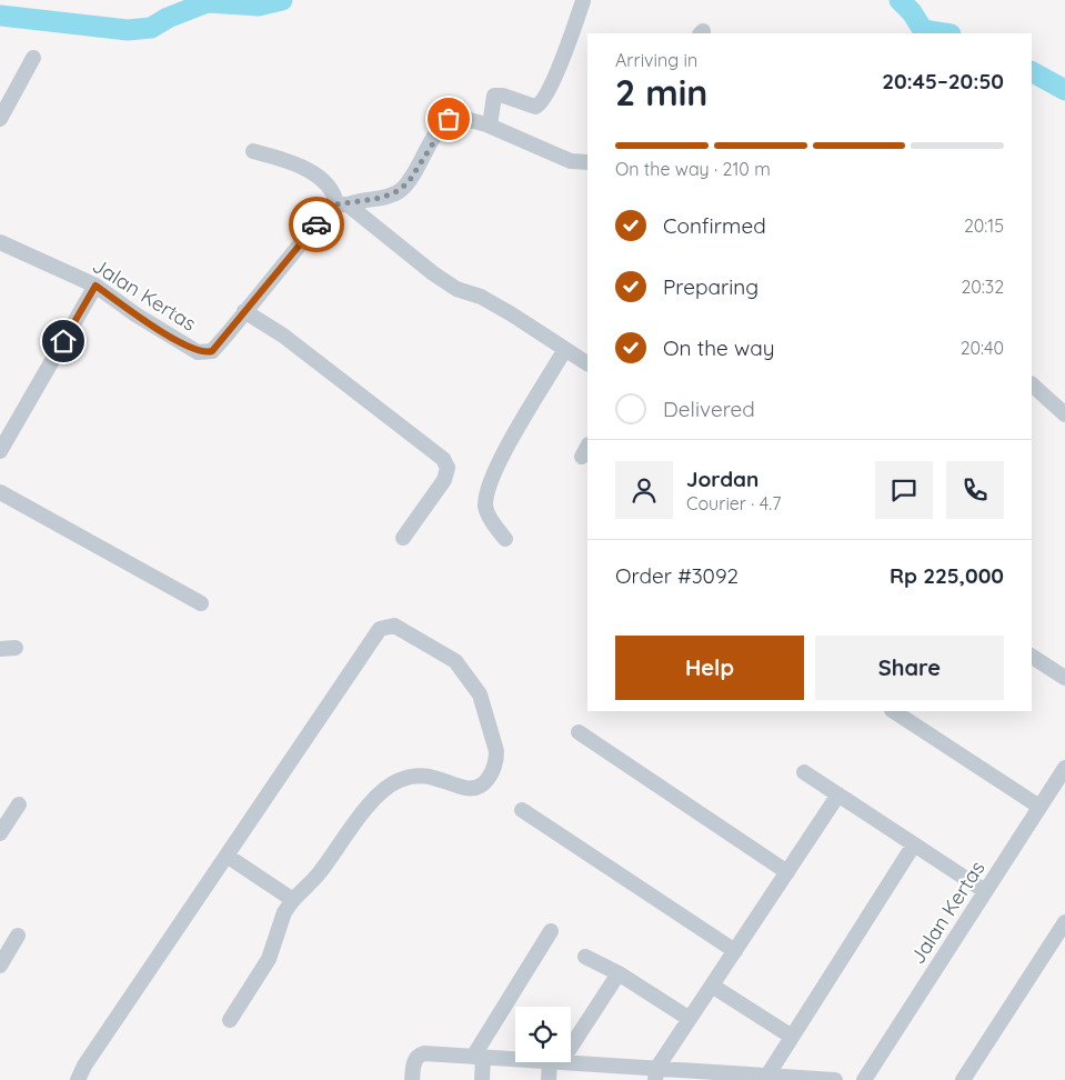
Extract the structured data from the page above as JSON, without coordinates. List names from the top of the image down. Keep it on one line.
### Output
{"streets":{"street":["Jalan Kertas"]},"page":{"heading":["2 min","Arriving in","20:45–20:50"],"panel":["Jordan","Courier · 4.7","Order #3092","Rp 225,000"],"bar":"On the way · 210 m","list":[["Confirmed","20:15"],["Preparing","20:32"],["On the way","20:40"],"Delivered"],"buttons":["Help","Share"]}}
